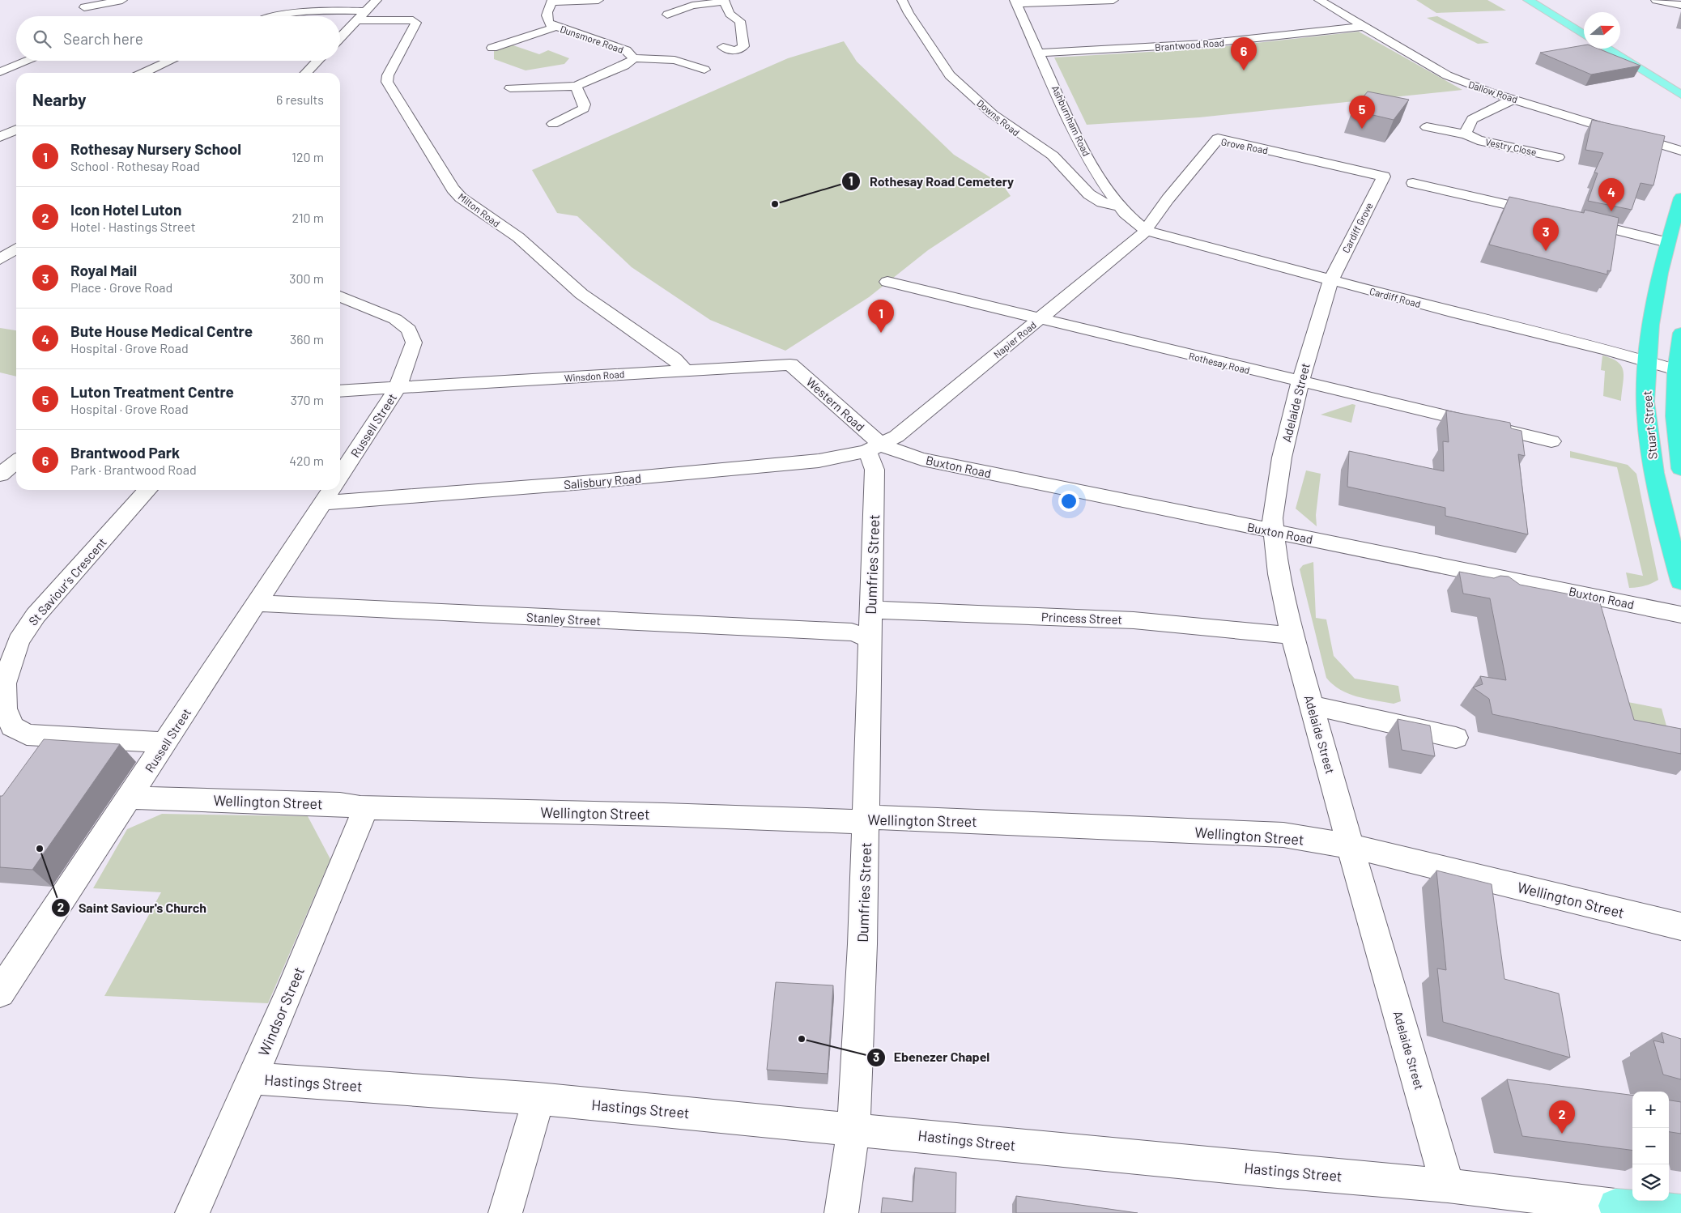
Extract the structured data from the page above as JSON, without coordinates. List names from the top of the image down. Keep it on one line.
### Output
{"streets":{"highway":["Stuart Street"],"main road":["Hastings Street"],"street":["Dunsmore Road","Brantwood Road","Dallow Road","Downs Road","Ashburnham Road","Grove Road","Vestry Close","Milton Road","Cardiff Grove","Cardiff Road","Napier Road","Rothesay Road","Winsdon Road","Adelaide Street","Western Road","Russell Street","Buxton Road","Salisbury Road","Dumfries Street","St Saviour's Crescent","Princess Street","Stanley Street","Wellington Street","Windsor Street"]},"crossings":[["Brantwood Road","Dallow Road"],["Brantwood Road","Ashburnham Road"],["Downs Road","Ashburnham Road"],["Ashburnham Road","Grove Road"],["Ashburnham Road","Cardiff Road"],["Ashburnham Road","Napier Road"],["Grove Road","Cardiff Grove"],["Grove Road","Cardiff Road"],["Grove Road","Napier Road"],["Milton Road","Winsdon Road"],["Cardiff Grove","Cardiff Road"],["Cardiff Grove","Adelaide Street"],["Cardiff Road","Napier Road"],["Cardiff Road","Adelaide Street"],["Cardiff Road","Stuart Street"],["Napier Road","Rothesay Road"],["Napier Road","Western Road"],["Napier Road","Buxton Road"],["Napier Road","Salisbury Road"],["Napier Road","Dumfries Street"],["Rothesay Road","Adelaide Street"],["Winsdon Road","Western Road"],["Winsdon Road","Russell Street"],["Adelaide Street","Buxton Road"],["Adelaide Street","Princess Street"],["Adelaide Street","Wellington Street"],["Adelaide Street","Hastings Street"],["Western Road","Buxton Road"],["Western Road","Salisbury Road"],["Western Road","Dumfries Street"],["Russell Street","Salisbury Road"],["Russell Street","St Saviour's Crescent"],["Russell Street","Stanley Street"],["Russell Street","Wellington Street"],["Buxton Road","Salisbury Road"],["Buxton Road","Dumfries Street"],["Salisbury Road","Dumfries Street"],["Dumfries Street","Princess Street"],["Dumfries Street","Stanley Street"],["Dumfries Street","Wellington Street"],["Dumfries Street","Hastings Street"],["Wellington Street","Windsor Street"],["Windsor Street","Hastings Street"]],"places":["Rothesay Road Cemetery","Saint Saviour's Church","Ebenezer Chapel"],"north":"right","page":{"search":"Search here","pins":["6","5","4","3","1","2"],"heading":["Nearby","6 results"],"list":[{"mark":"1","name":"Rothesay Nursery School","note":"School · Rothesay Road","value":"120 m"},{"mark":"2","name":"Icon Hotel Luton","note":"Hotel · Hastings Street","value":"210 m"},{"mark":"3","name":"Royal Mail","note":"Place · Grove Road","value":"300 m"},{"mark":"4","name":"Bute House Medical Centre","note":"Hospital · Grove Road","value":"360 m"},{"mark":"5","name":"Luton Treatment Centre","note":"Hospital · Grove Road","value":"370 m"},{"mark":"6","name":"Brantwood Park","note":"Park · Brantwood Road","value":"420 m"}],"map_buttons":["+","−"]}}
